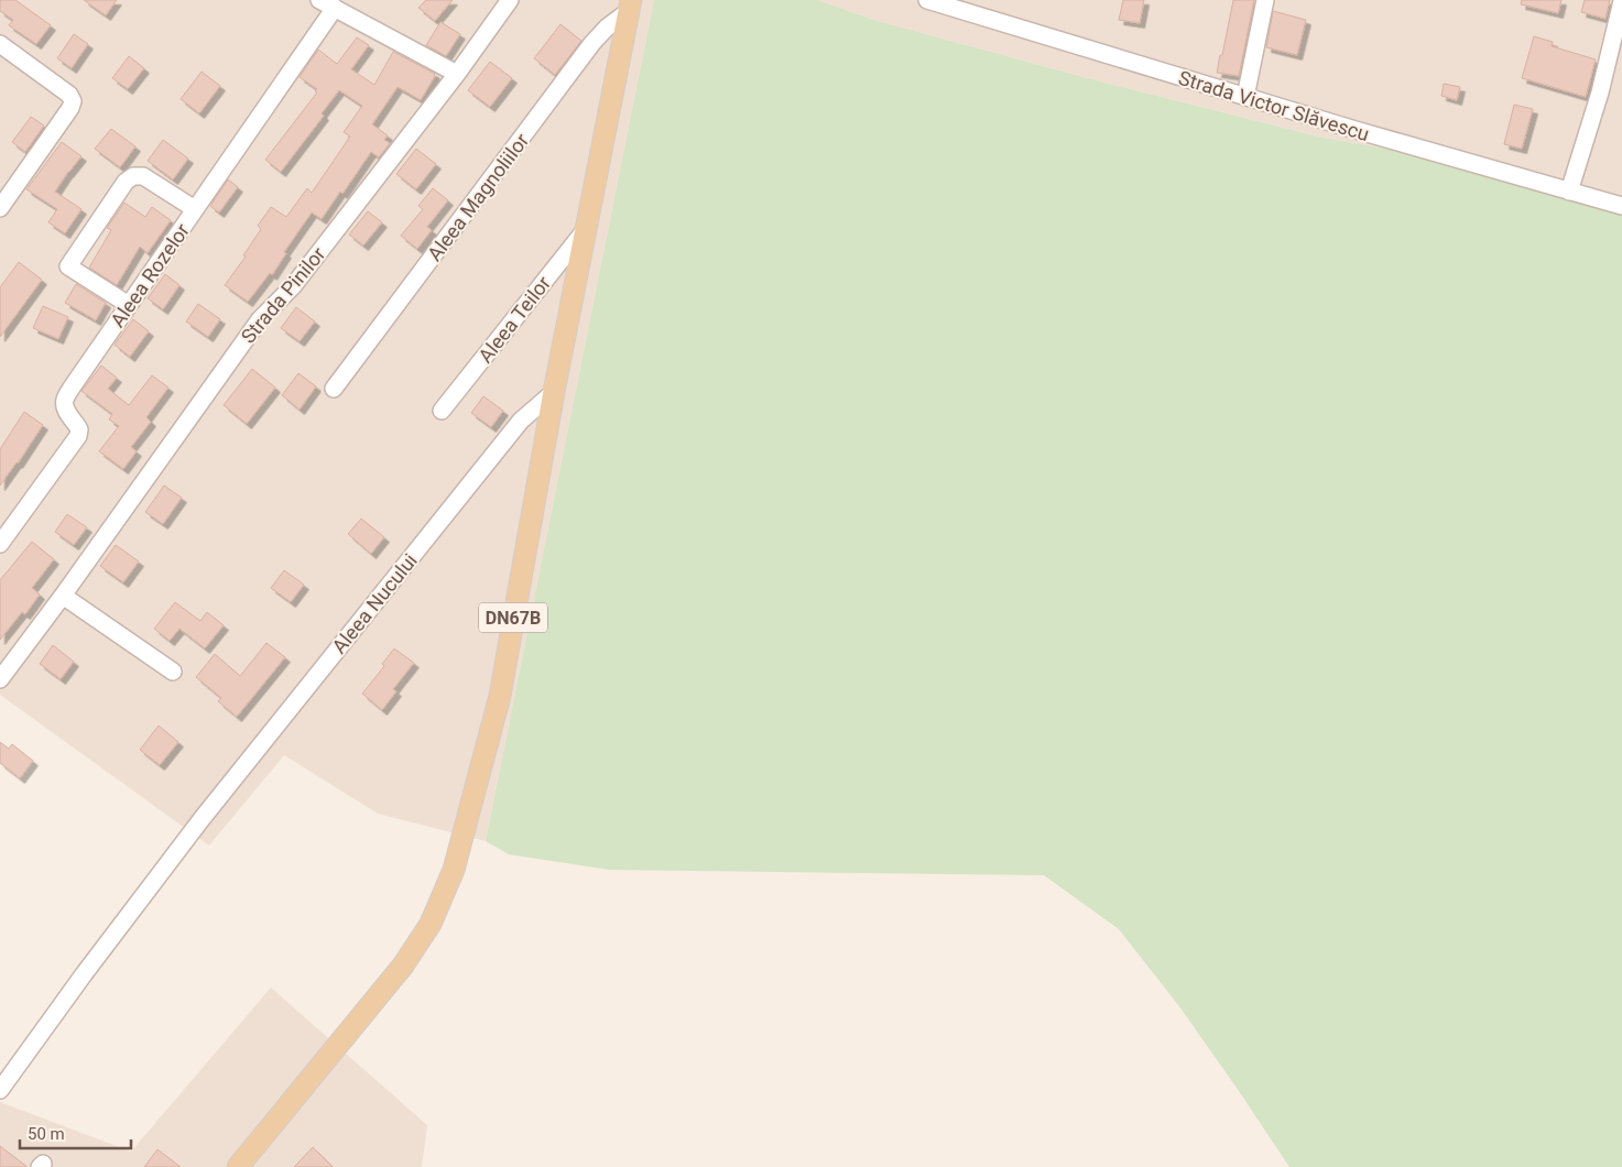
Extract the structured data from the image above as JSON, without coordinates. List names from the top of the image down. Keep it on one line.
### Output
{"streets":{"main road":["DN67B"],"street":["Strada Victor Slăvescu","Aleea Magnoliilor","Aleea Rozelor","Strada Pinilor","Aleea Teilor","Aleea Nucului"]},"crossings":[["Aleea Magnoliilor","DN67B"],["Aleea Teilor","DN67B"],["Aleea Nucului","DN67B"]],"scale_bar":"50 m"}
